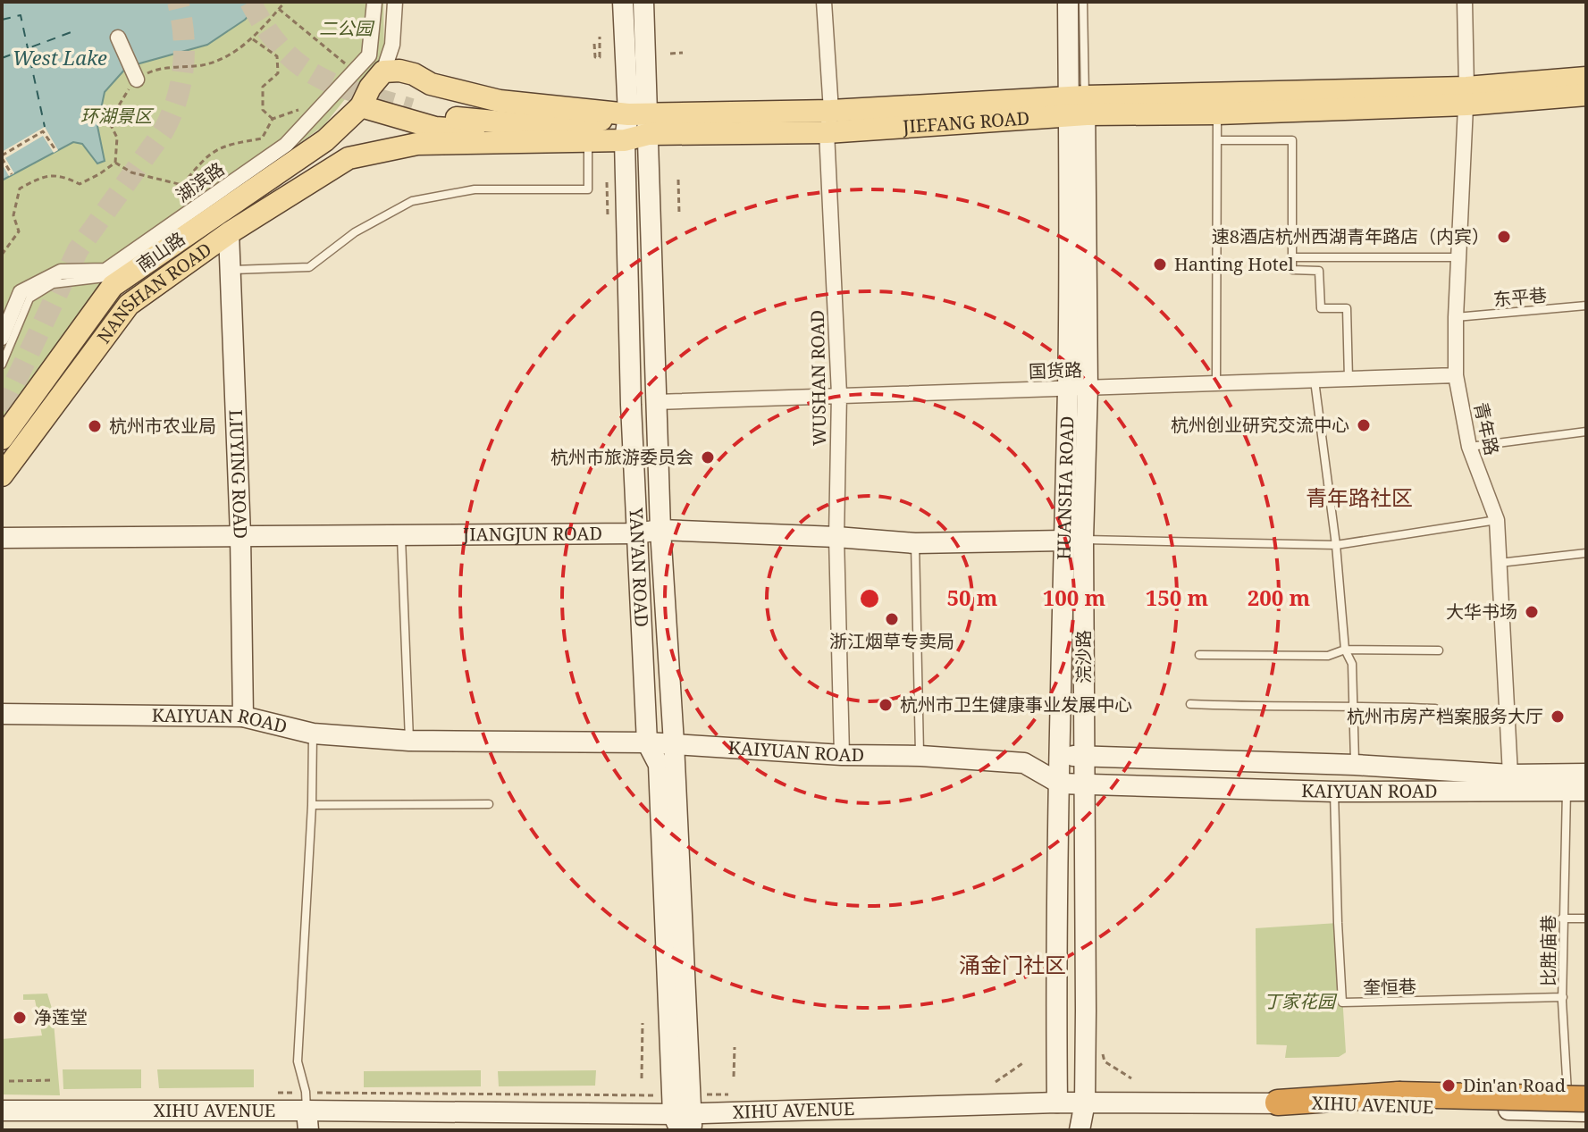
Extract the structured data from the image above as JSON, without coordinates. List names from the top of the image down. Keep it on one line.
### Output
{"streets":{"main road":["JIEFANG ROAD","南山路","NANSHAN ROAD","LIUYING ROAD","HUANSHA ROAD","JIANGJUN ROAD","YAN'AN ROAD","浣沙路","KAIYUAN ROAD","XIHU AVENUE"],"street":["湖滨路","国货路","WUSHAN ROAD","青年路"],"lane":["东平巷","比胜庙巷","奎恒巷"]},"crossings":[["JIEFANG ROAD","南山路"],["JIEFANG ROAD","NANSHAN ROAD"],["JIEFANG ROAD","WUSHAN ROAD"],["JIEFANG ROAD","青年路"],["JIEFANG ROAD","YAN'AN ROAD"],["南山路","NANSHAN ROAD"],["NANSHAN ROAD","LIUYING ROAD"],["东平巷","青年路"],["国货路","WUSHAN ROAD"],["国货路","青年路"],["国货路","YAN'AN ROAD"],["国货路","浣沙路"],["WUSHAN ROAD","JIANGJUN ROAD"],["WUSHAN ROAD","KAIYUAN ROAD"],["青年路","KAIYUAN ROAD"],["LIUYING ROAD","JIANGJUN ROAD"],["LIUYING ROAD","KAIYUAN ROAD"],["HUANSHA ROAD","JIANGJUN ROAD"],["HUANSHA ROAD","浣沙路"],["HUANSHA ROAD","KAIYUAN ROAD"],["HUANSHA ROAD","XIHU AVENUE"],["JIANGJUN ROAD","YAN'AN ROAD"],["JIANGJUN ROAD","浣沙路"],["YAN'AN ROAD","KAIYUAN ROAD"],["YAN'AN ROAD","XIHU AVENUE"],["浣沙路","KAIYUAN ROAD"],["浣沙路","XIHU AVENUE"],["KAIYUAN ROAD","比胜庙巷"],["KAIYUAN ROAD","奎恒巷"],["比胜庙巷","奎恒巷"],["比胜庙巷","XIHU AVENUE"]],"districts":["青年路社区","涌金门社区"],"water":["West Lake"],"parks":["二公园","环湖景区","丁家花园"],"places":["速8酒店杭州西湖青年路店（内宾）","Hanting Hotel","杭州创业研究交流中心","杭州市农业局","杭州市旅游委员会","大华书场","浙江烟草专卖局","杭州市卫生健康事业发展中心","杭州市房产档案服务大厅","净莲堂","Din'an Road"],"rings":["50 m","100 m","150 m","200 m"]}
